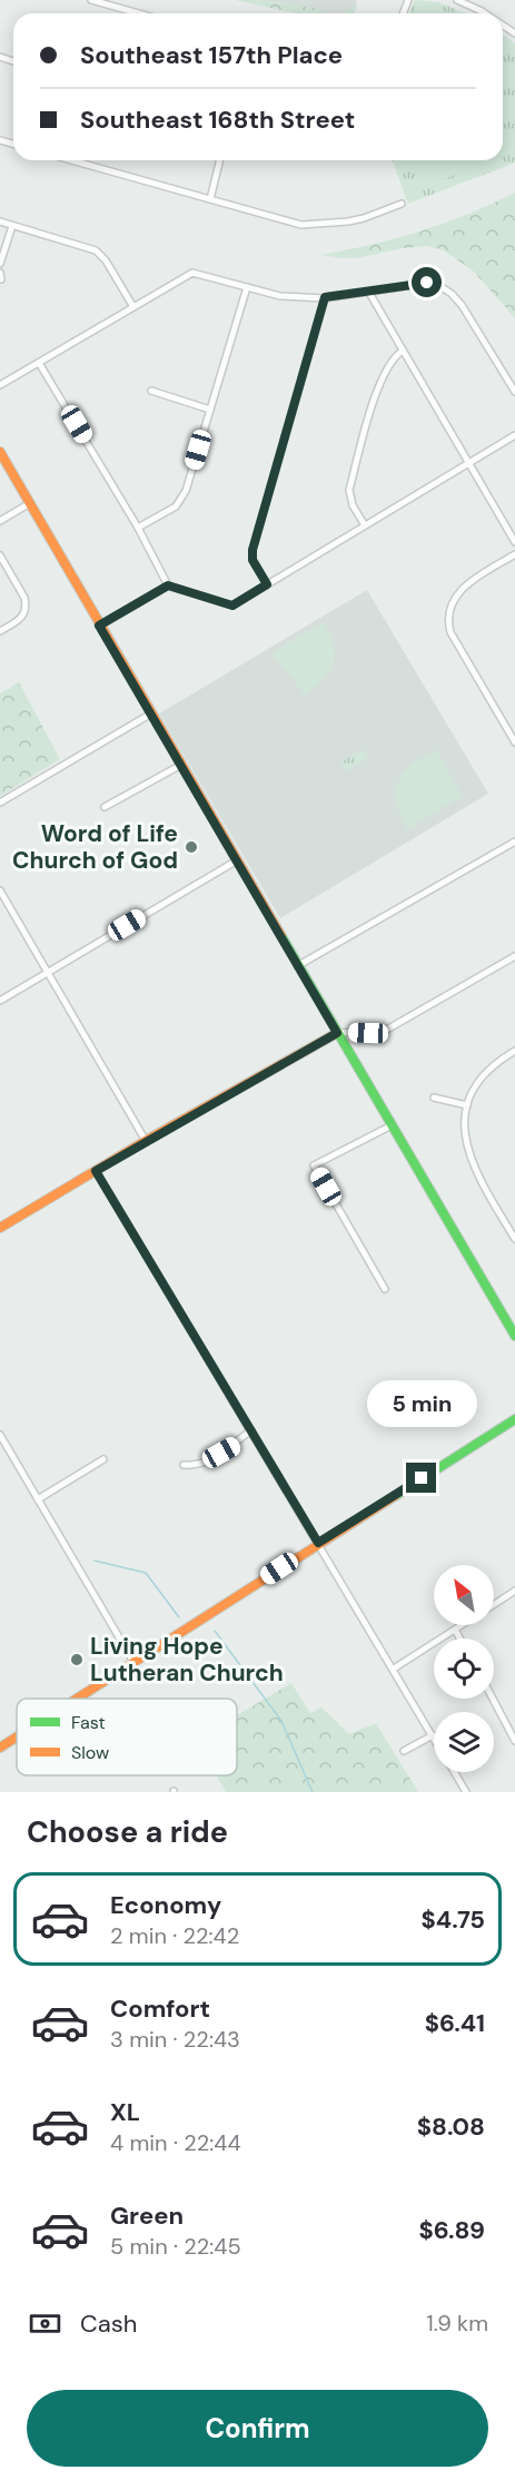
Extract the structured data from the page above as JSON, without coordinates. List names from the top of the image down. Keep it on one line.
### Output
{"places":["Word of Life Church of God","Living Hope Lutheran Church"],"legend":["Fast","Slow"],"north":"top left","page":{"banner":["Southeast 157th Place","Southeast 168th Street"],"bubble":"5 min","heading":"Choose a ride","list":[{"name":"Economy","note":"2 min · 22:42","value":"$4.75"},{"name":"Comfort","note":"3 min · 22:43","value":"$6.41"},{"name":"XL","note":"4 min · 22:44","value":"$8.08"},{"name":"Green","note":"5 min · 22:45","value":"$6.89"}],"pay":["Cash","1.9 km"],"buttons":"Confirm"}}
